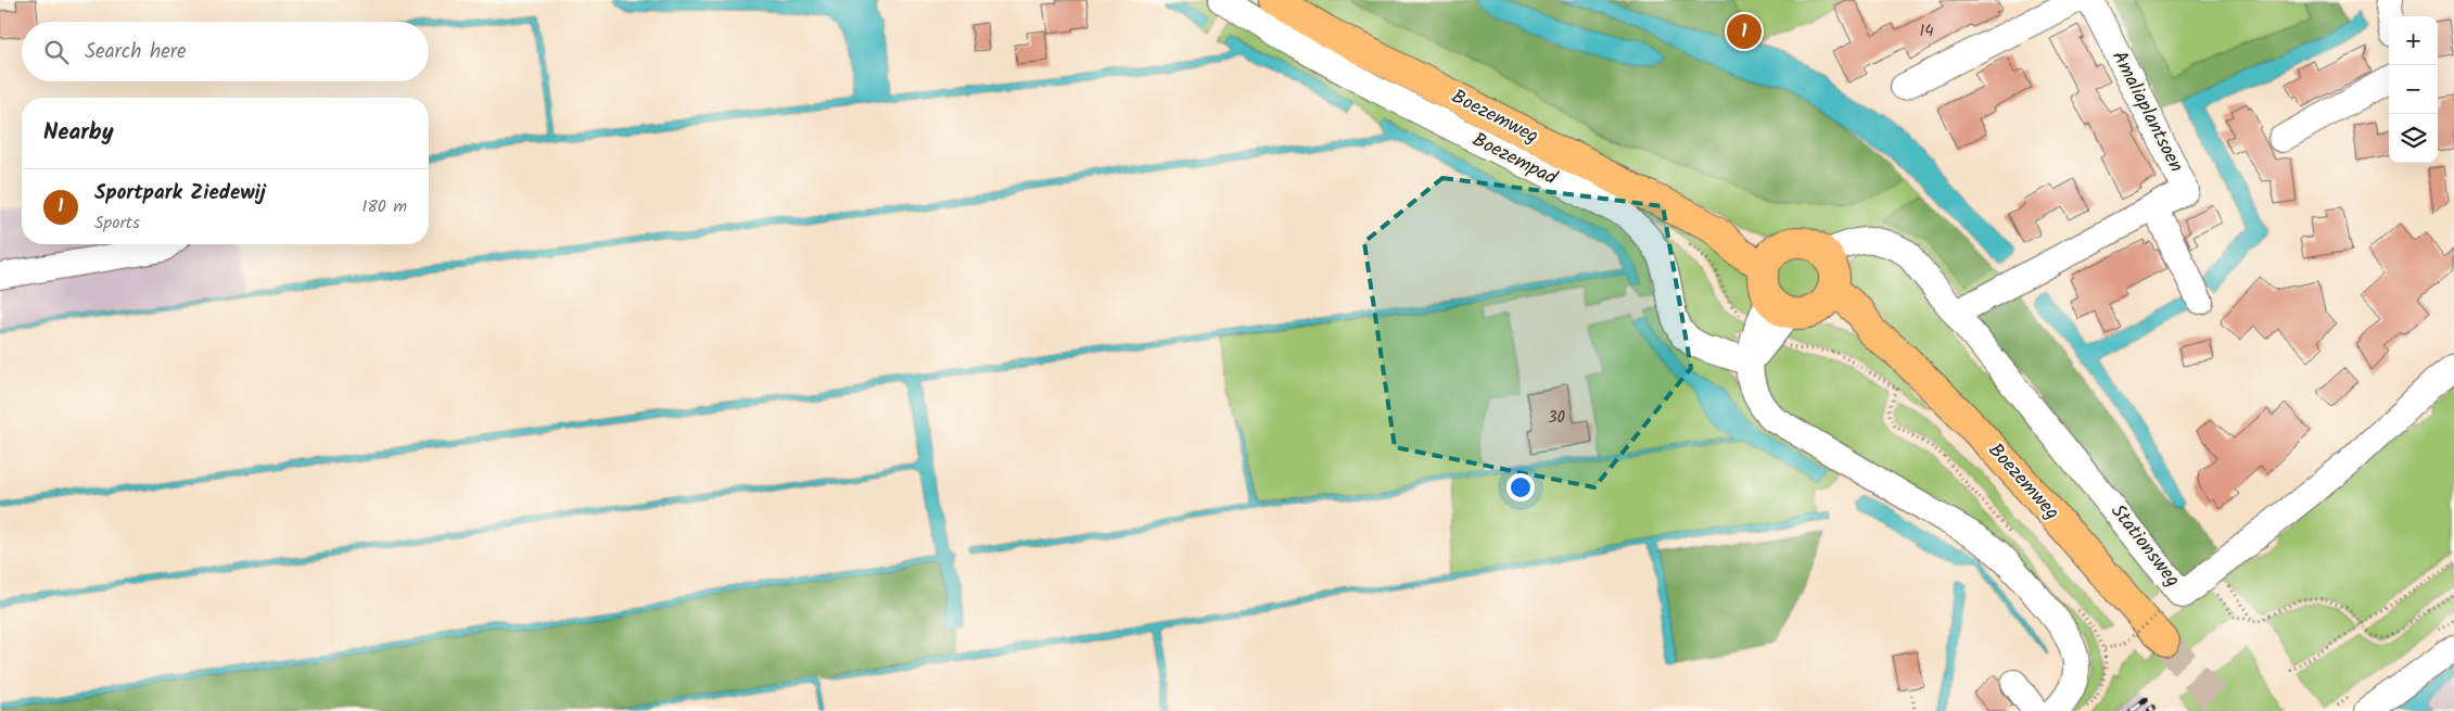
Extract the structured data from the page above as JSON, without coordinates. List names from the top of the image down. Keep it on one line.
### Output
{"streets":{"main road":["Boezemweg"],"street":["Amaliaplantsoen","Boezempad","Stationsweg"]},"crossings":[["Amaliaplantsoen","Stationsweg"],["Boezemweg","Stationsweg"]],"house_numbers":["14","30"],"page":{"pins":"1","map_buttons":["+","−"],"search":"Search here","heading":"Nearby","list":[{"mark":"1","name":"Sportpark Ziedewij","note":"Sports","value":"180 m"}]}}
